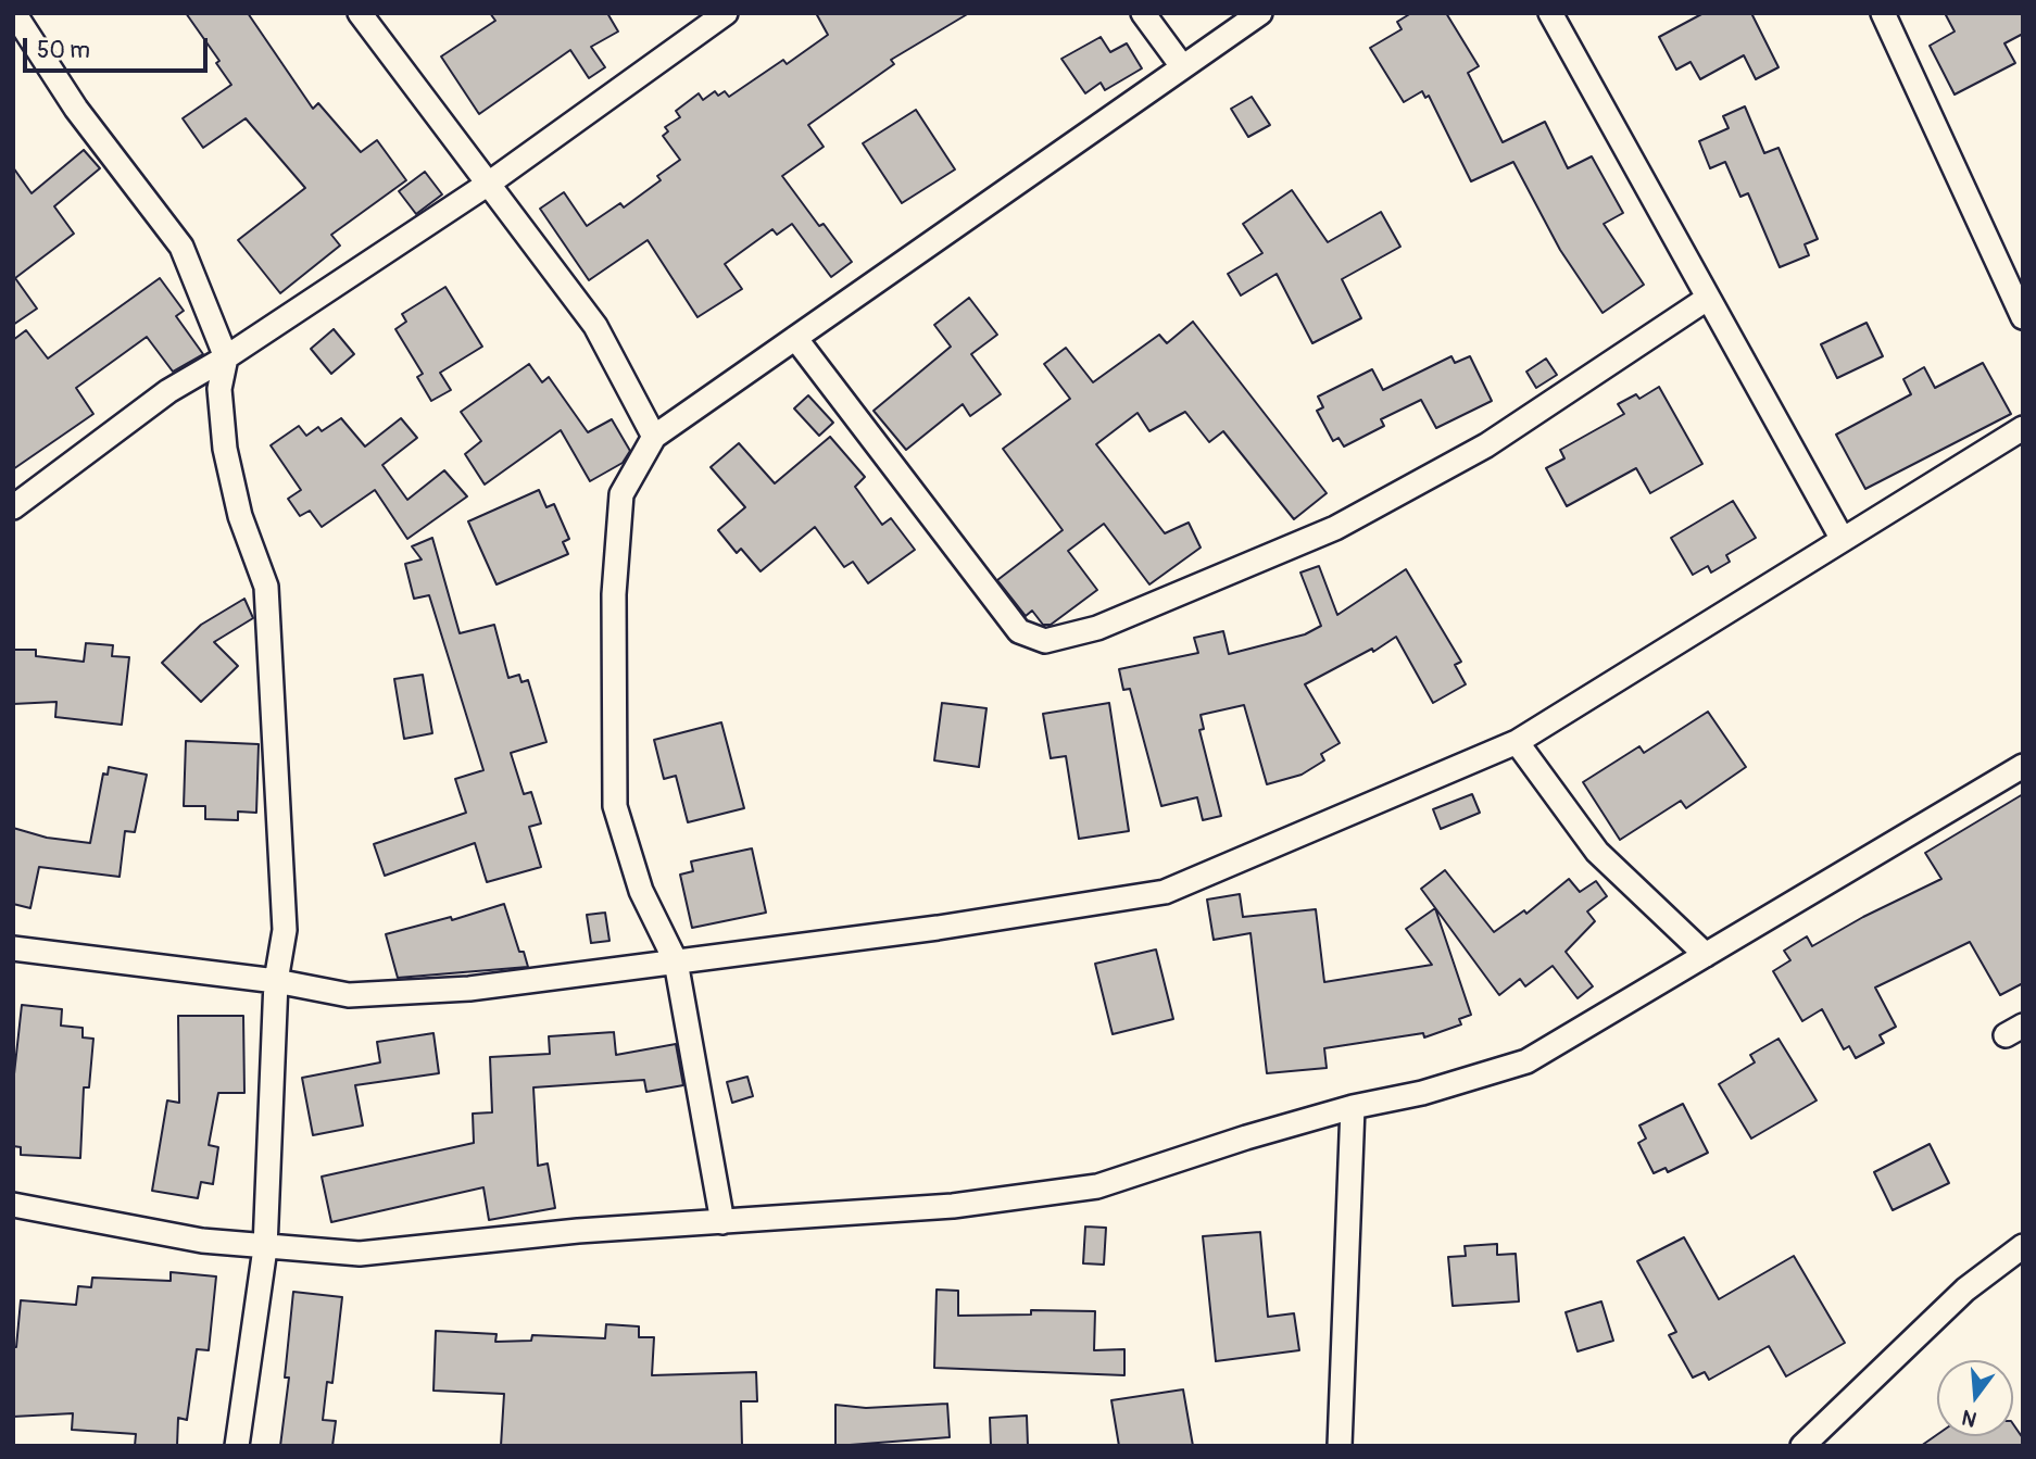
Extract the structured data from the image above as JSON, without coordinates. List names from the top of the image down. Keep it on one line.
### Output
{"scale_bar":"50 m","north":"bottom"}
